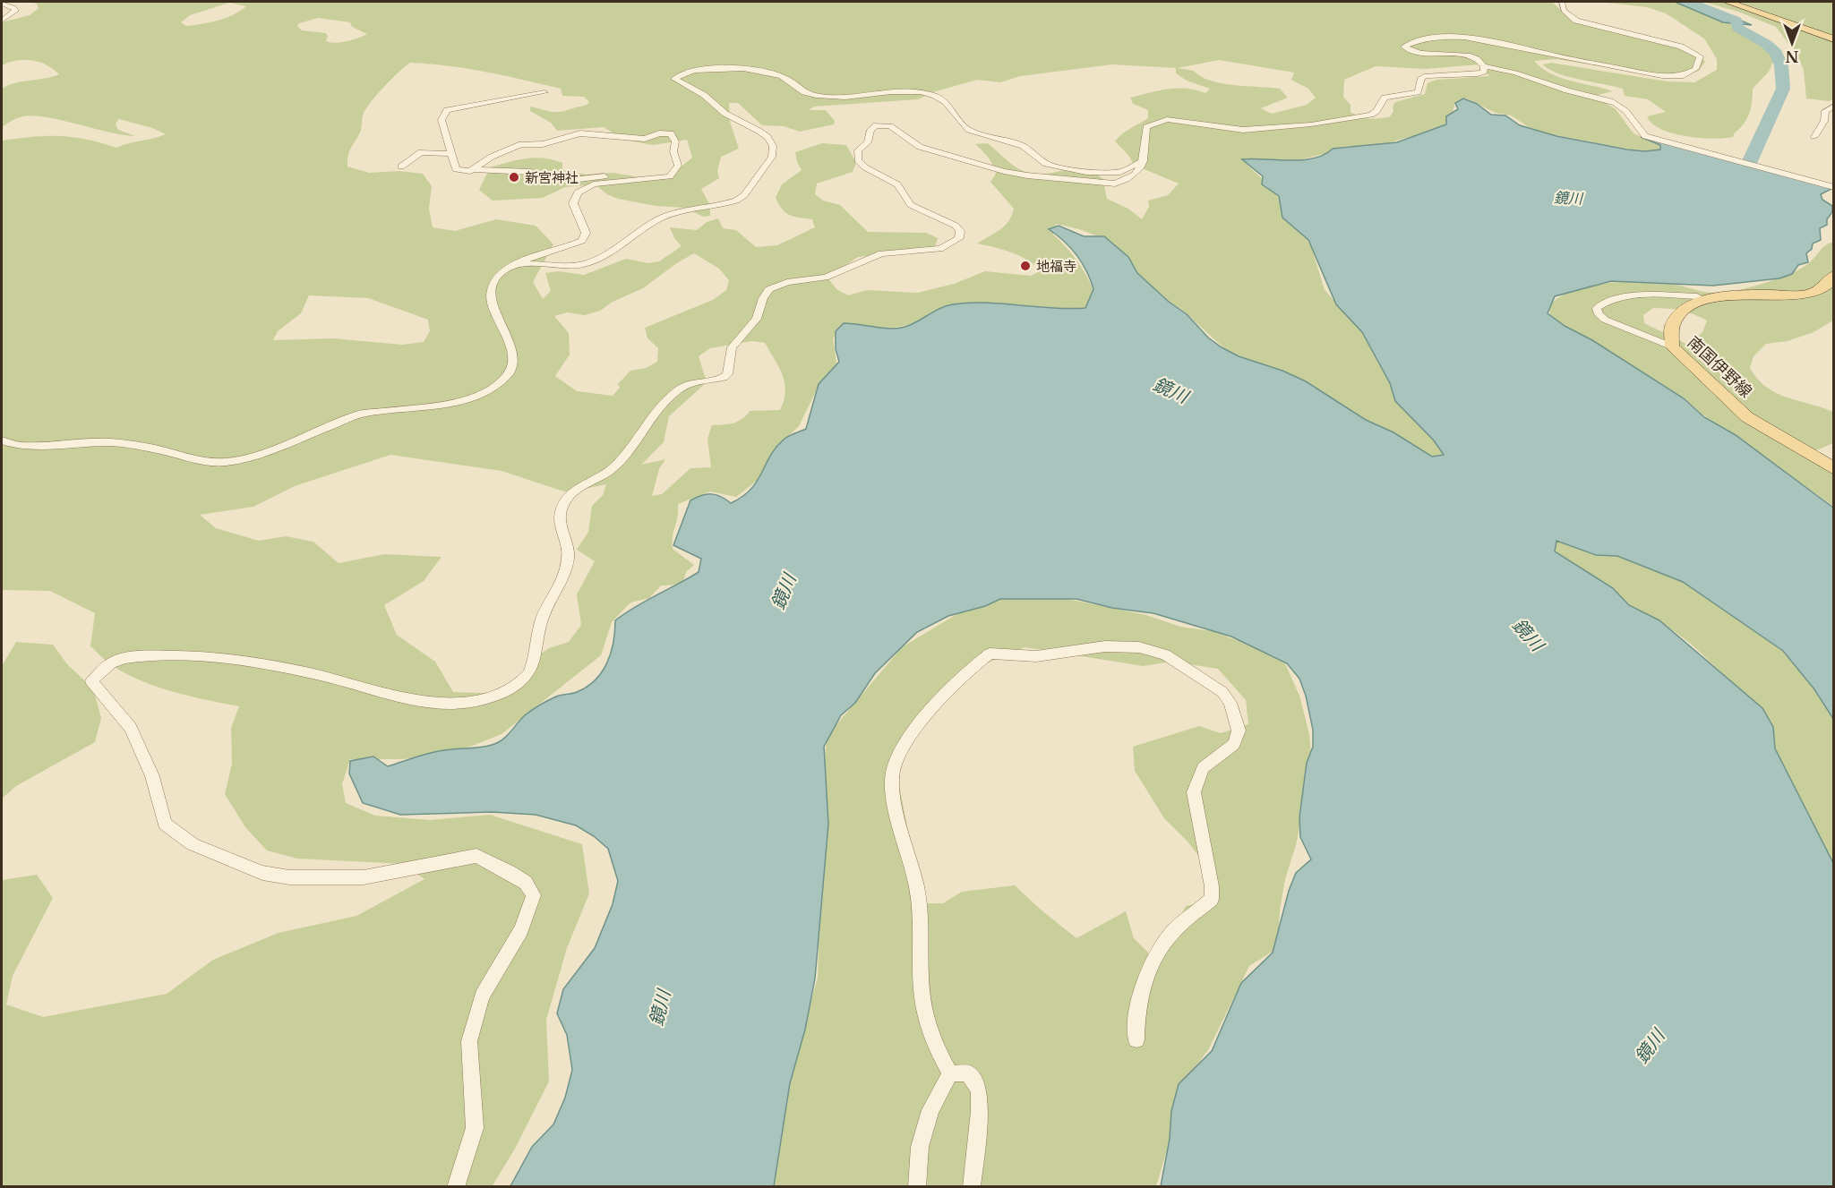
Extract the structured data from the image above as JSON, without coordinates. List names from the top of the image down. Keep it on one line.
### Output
{"streets":{"main road":["南国伊野線"]},"water":["鏡川"],"places":["新宮神社","地福寺"],"north":"bottom"}
